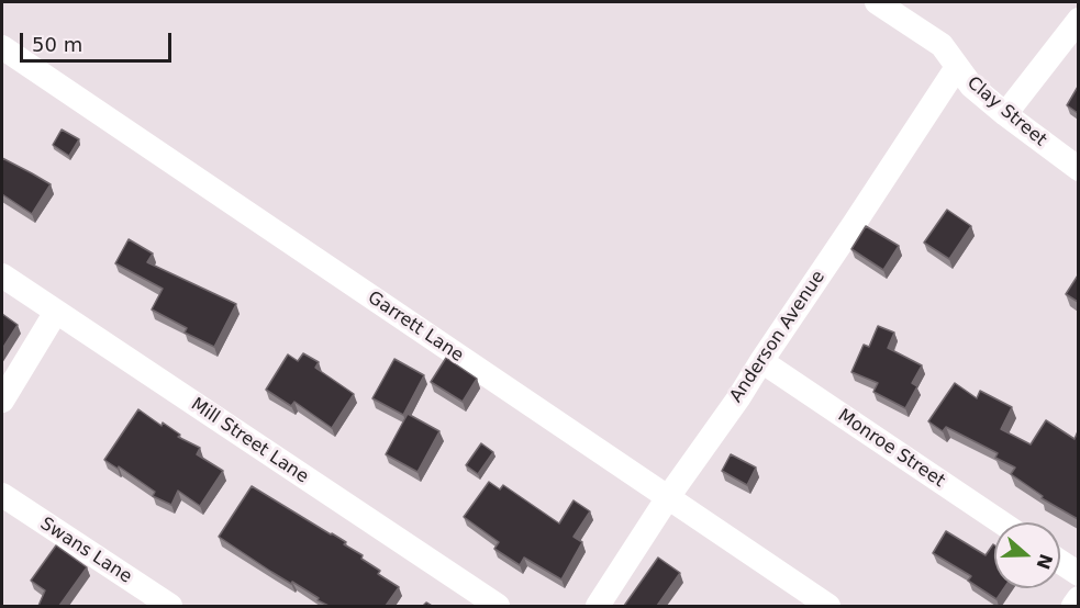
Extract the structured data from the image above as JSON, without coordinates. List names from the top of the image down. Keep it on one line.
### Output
{"streets":{"street":["Clay Street","Garrett Lane","Anderson Avenue","Mill Street Lane","Monroe Street","Swans Lane"]},"crossings":[["Clay Street","Anderson Avenue"],["Garrett Lane","Anderson Avenue"],["Anderson Avenue","Monroe Street"]],"scale_bar":"50 m","north":"right"}
